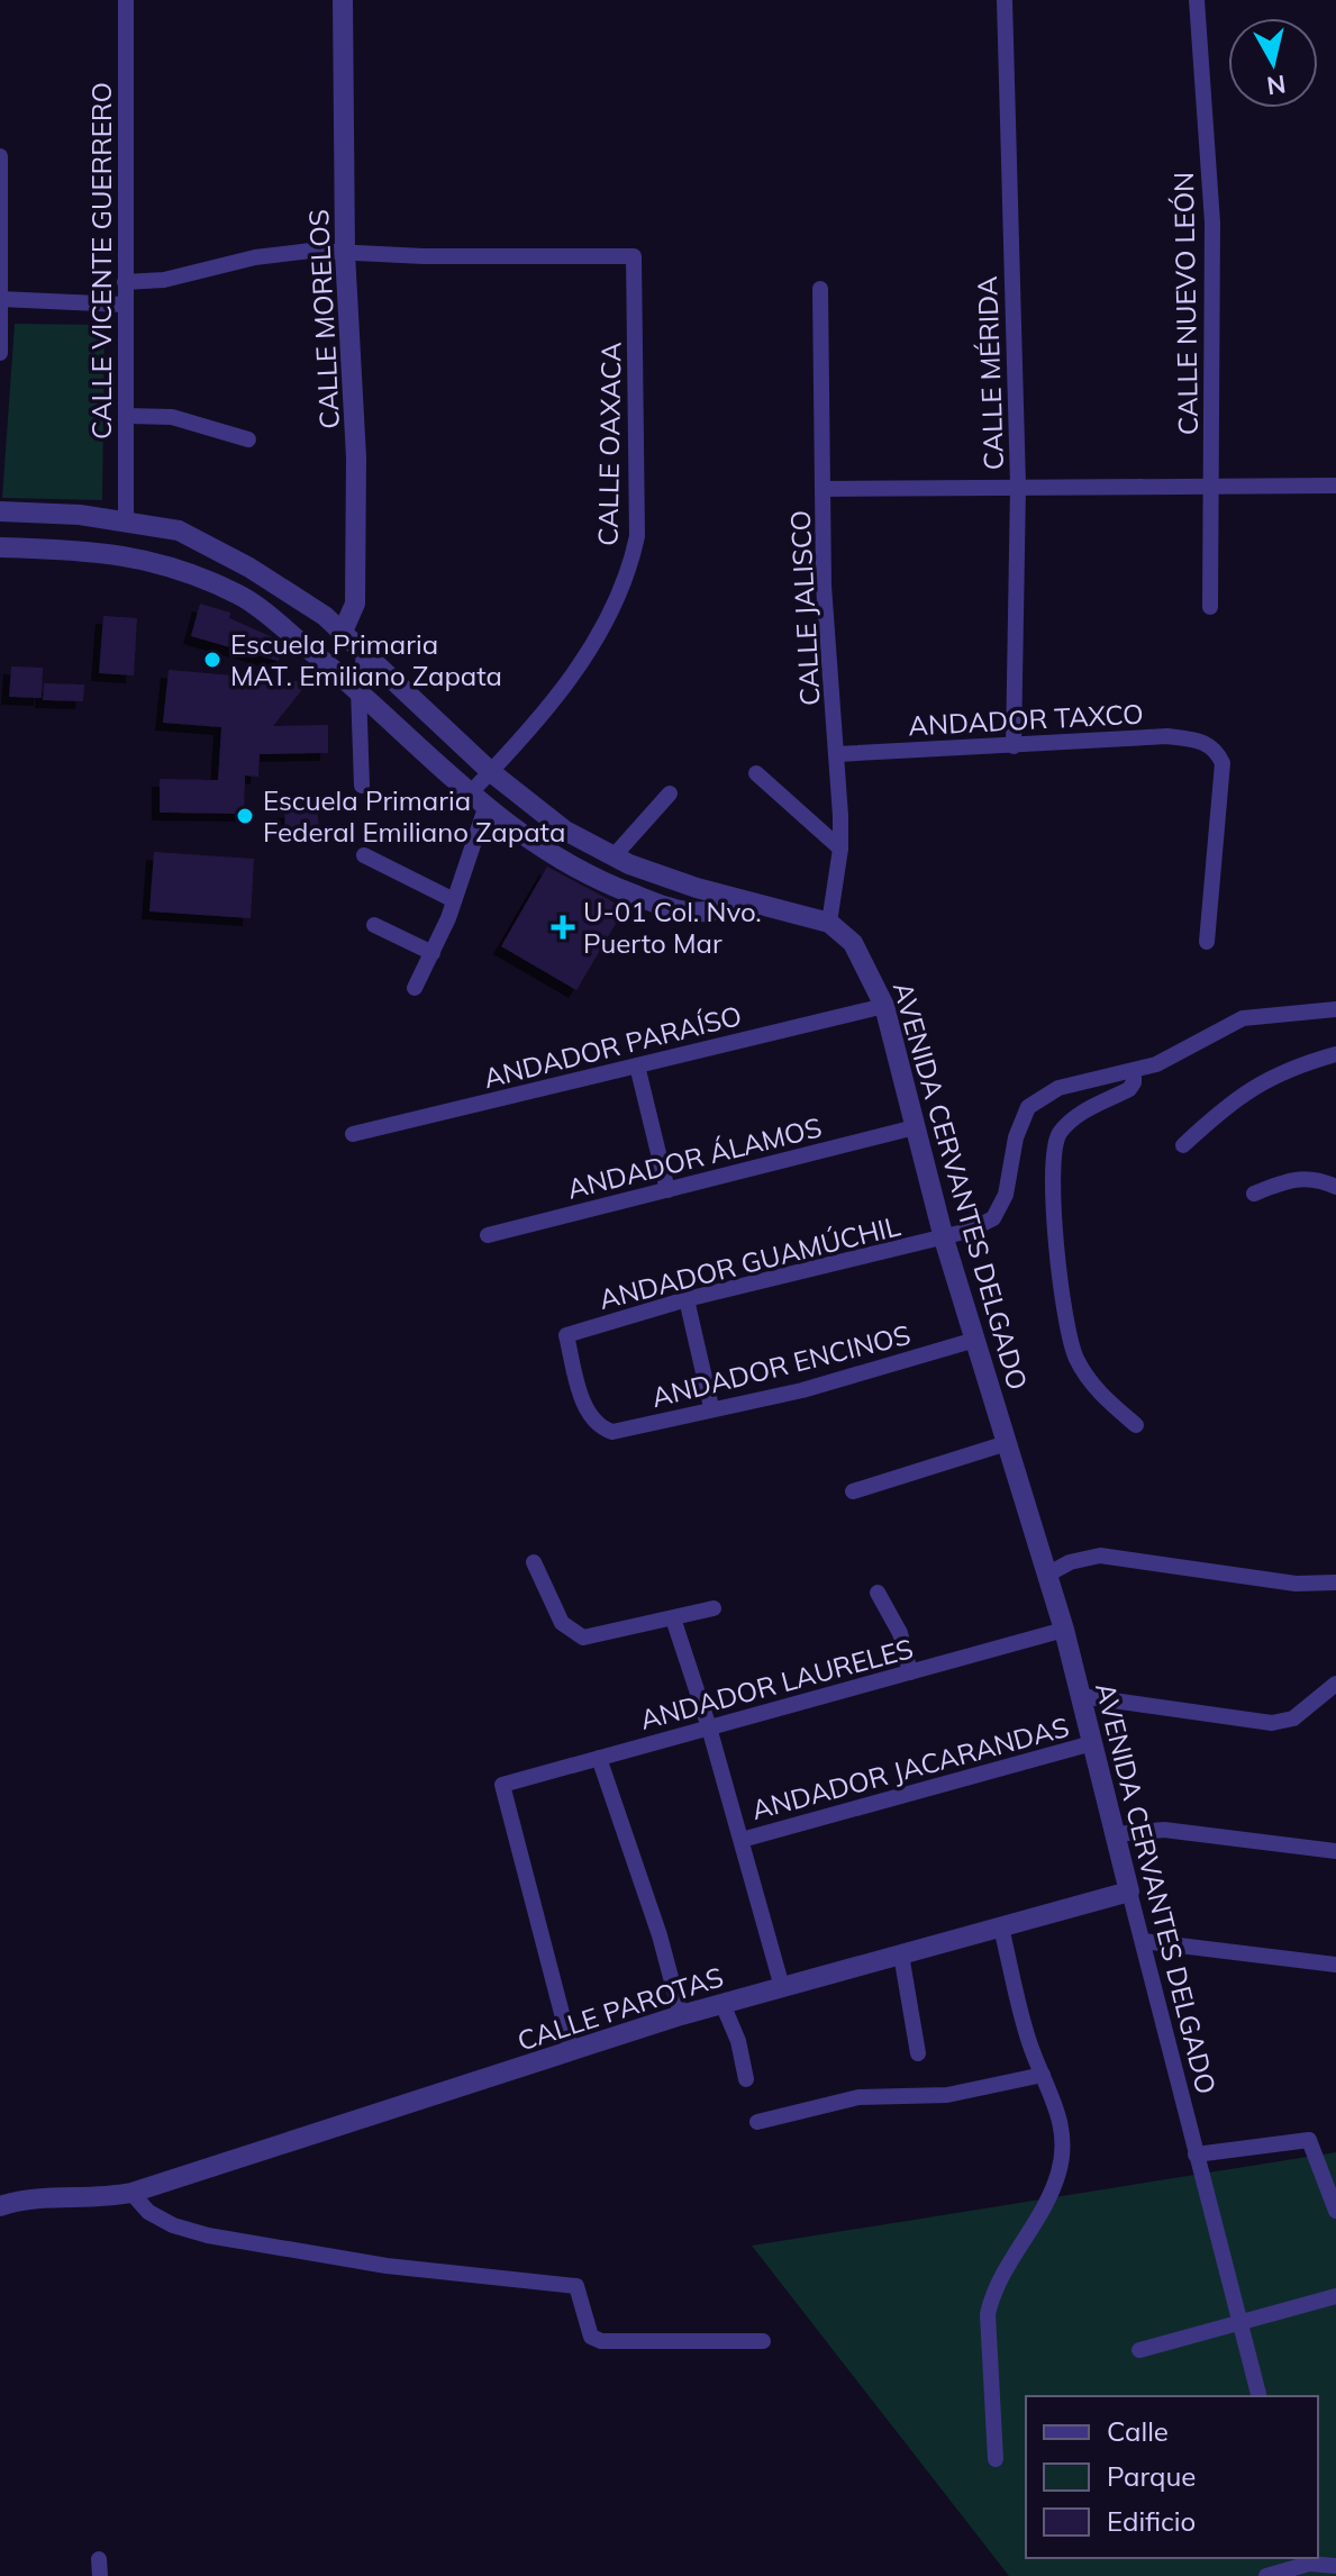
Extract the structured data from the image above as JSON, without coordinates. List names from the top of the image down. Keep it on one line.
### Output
{"streets":{"street":["CALLE VICENTE GUERRERO","CALLE NUEVO LEÓN","CALLE MORELOS","CALLE MÉRIDA","CALLE OAXACA","CALLE JALISCO","ANDADOR TAXCO","ANDADOR PARAÍSO","ANDADOR ÁLAMOS","AVENIDA CERVANTES DELGADO","ANDADOR GUAMÚCHIL","ANDADOR ENCINOS","ANDADOR LAURELES","ANDADOR JACARANDAS","CALLE PAROTAS"]},"crossings":[["CALLE MORELOS","CALLE OAXACA"],["CALLE MÉRIDA","ANDADOR TAXCO"],["CALLE JALISCO","ANDADOR TAXCO"],["CALLE JALISCO","AVENIDA CERVANTES DELGADO"],["ANDADOR PARAÍSO","AVENIDA CERVANTES DELGADO"],["ANDADOR ÁLAMOS","AVENIDA CERVANTES DELGADO"],["AVENIDA CERVANTES DELGADO","ANDADOR GUAMÚCHIL"],["AVENIDA CERVANTES DELGADO","ANDADOR ENCINOS"],["AVENIDA CERVANTES DELGADO","ANDADOR LAURELES"],["AVENIDA CERVANTES DELGADO","ANDADOR JACARANDAS"],["AVENIDA CERVANTES DELGADO","CALLE PAROTAS"],["ANDADOR GUAMÚCHIL","ANDADOR ENCINOS"],["ANDADOR LAURELES","CALLE PAROTAS"]],"places":{"other":["Escuela Primaria MAT. Emiliano Zapata","Escuela Primaria Federal Emiliano Zapata"],"health":["U-01 Col. Nvo. Puerto Mar"]},"legend":["Calle","Parque","Edificio"],"north":"bottom"}
